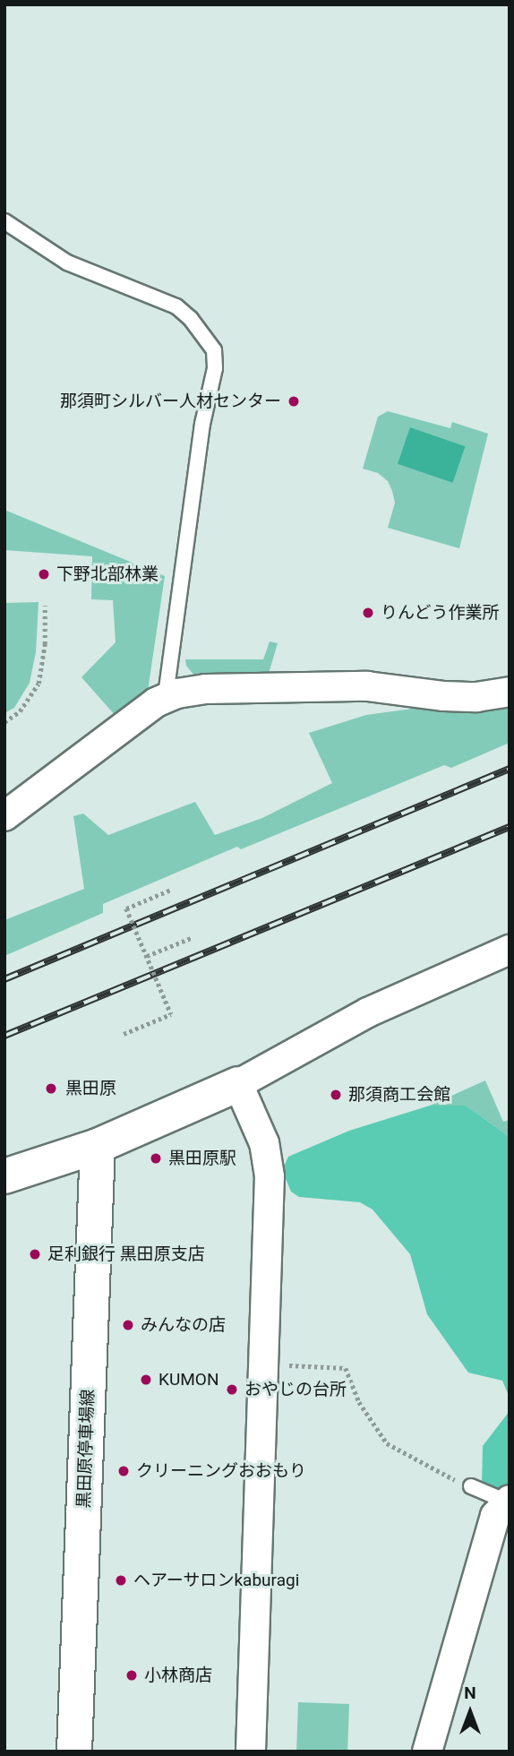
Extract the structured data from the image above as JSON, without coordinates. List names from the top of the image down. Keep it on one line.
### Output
{"streets":{"main road":["黒田原停車場線"]},"places":["那須町シルバー人材センター","下野北部林業","りんどう作業所","黒田原","那須商工会館","黒田原駅","足利銀行 黒田原支店","みんなの店","KUMON","おやじの台所","クリーニングおおもり","ヘアーサロンkaburagi","小林商店"],"north":"top"}
